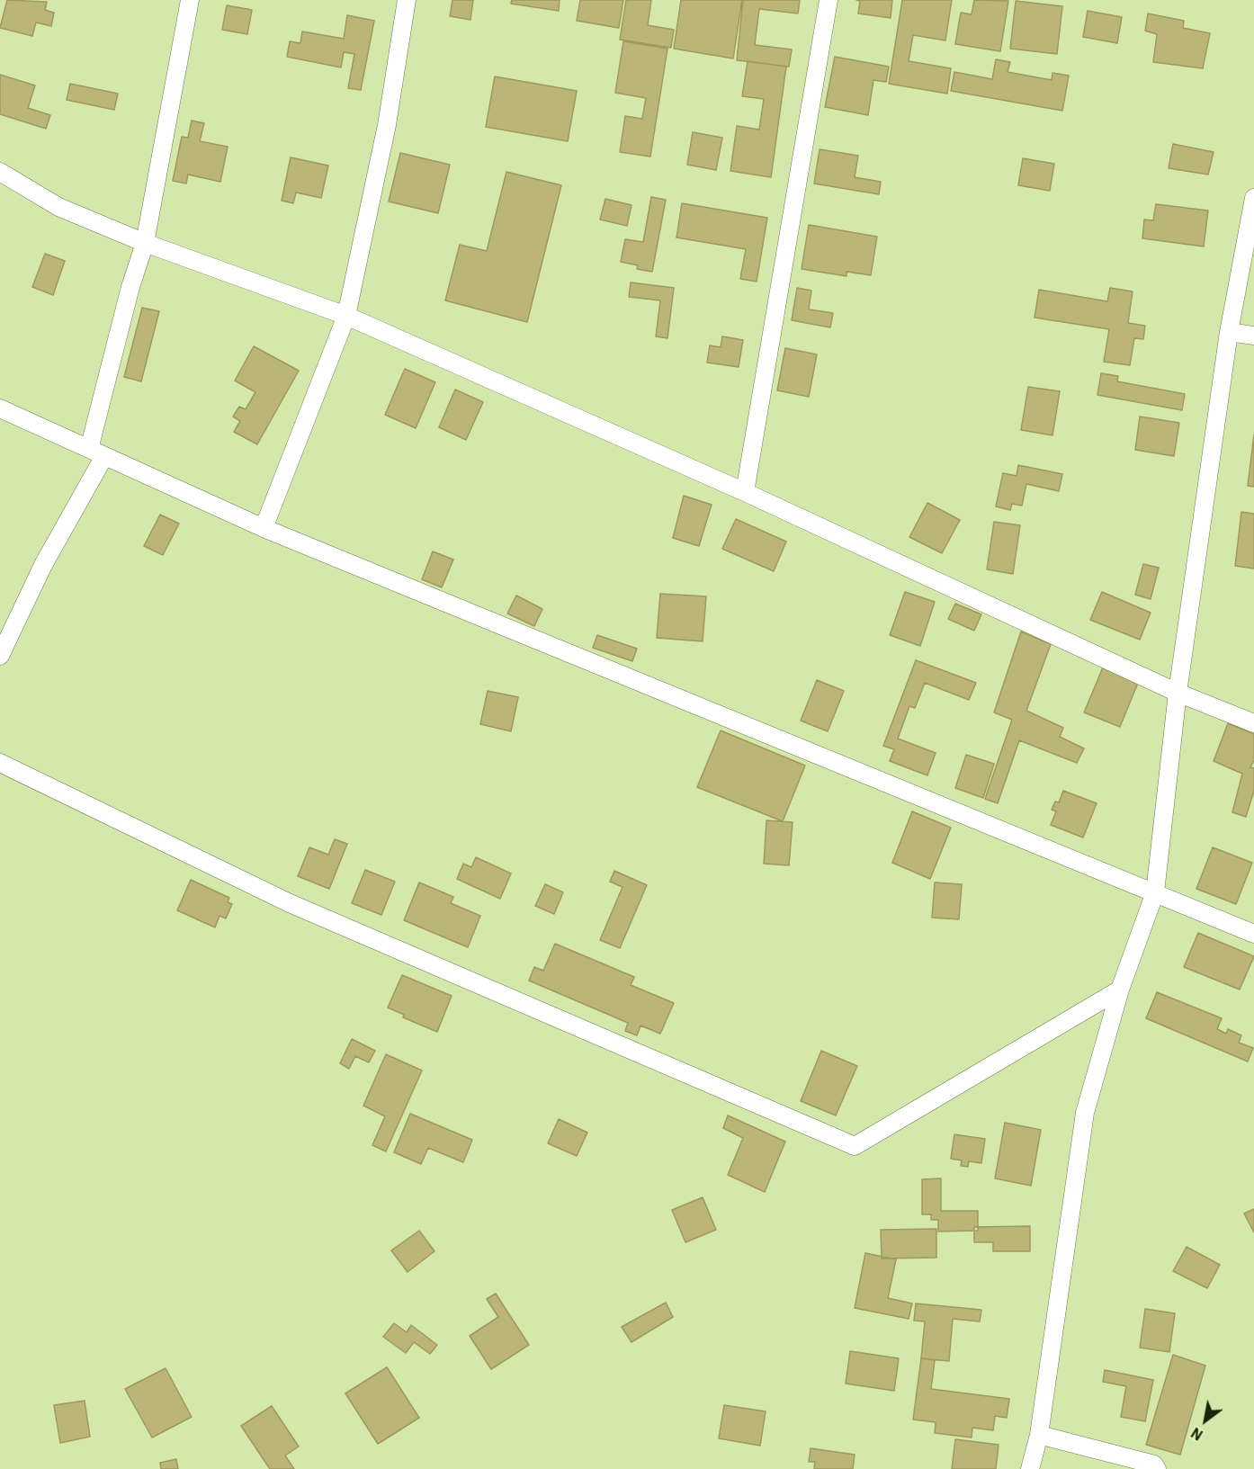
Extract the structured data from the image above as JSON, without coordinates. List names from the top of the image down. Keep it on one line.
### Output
{"north":"bottom left"}
